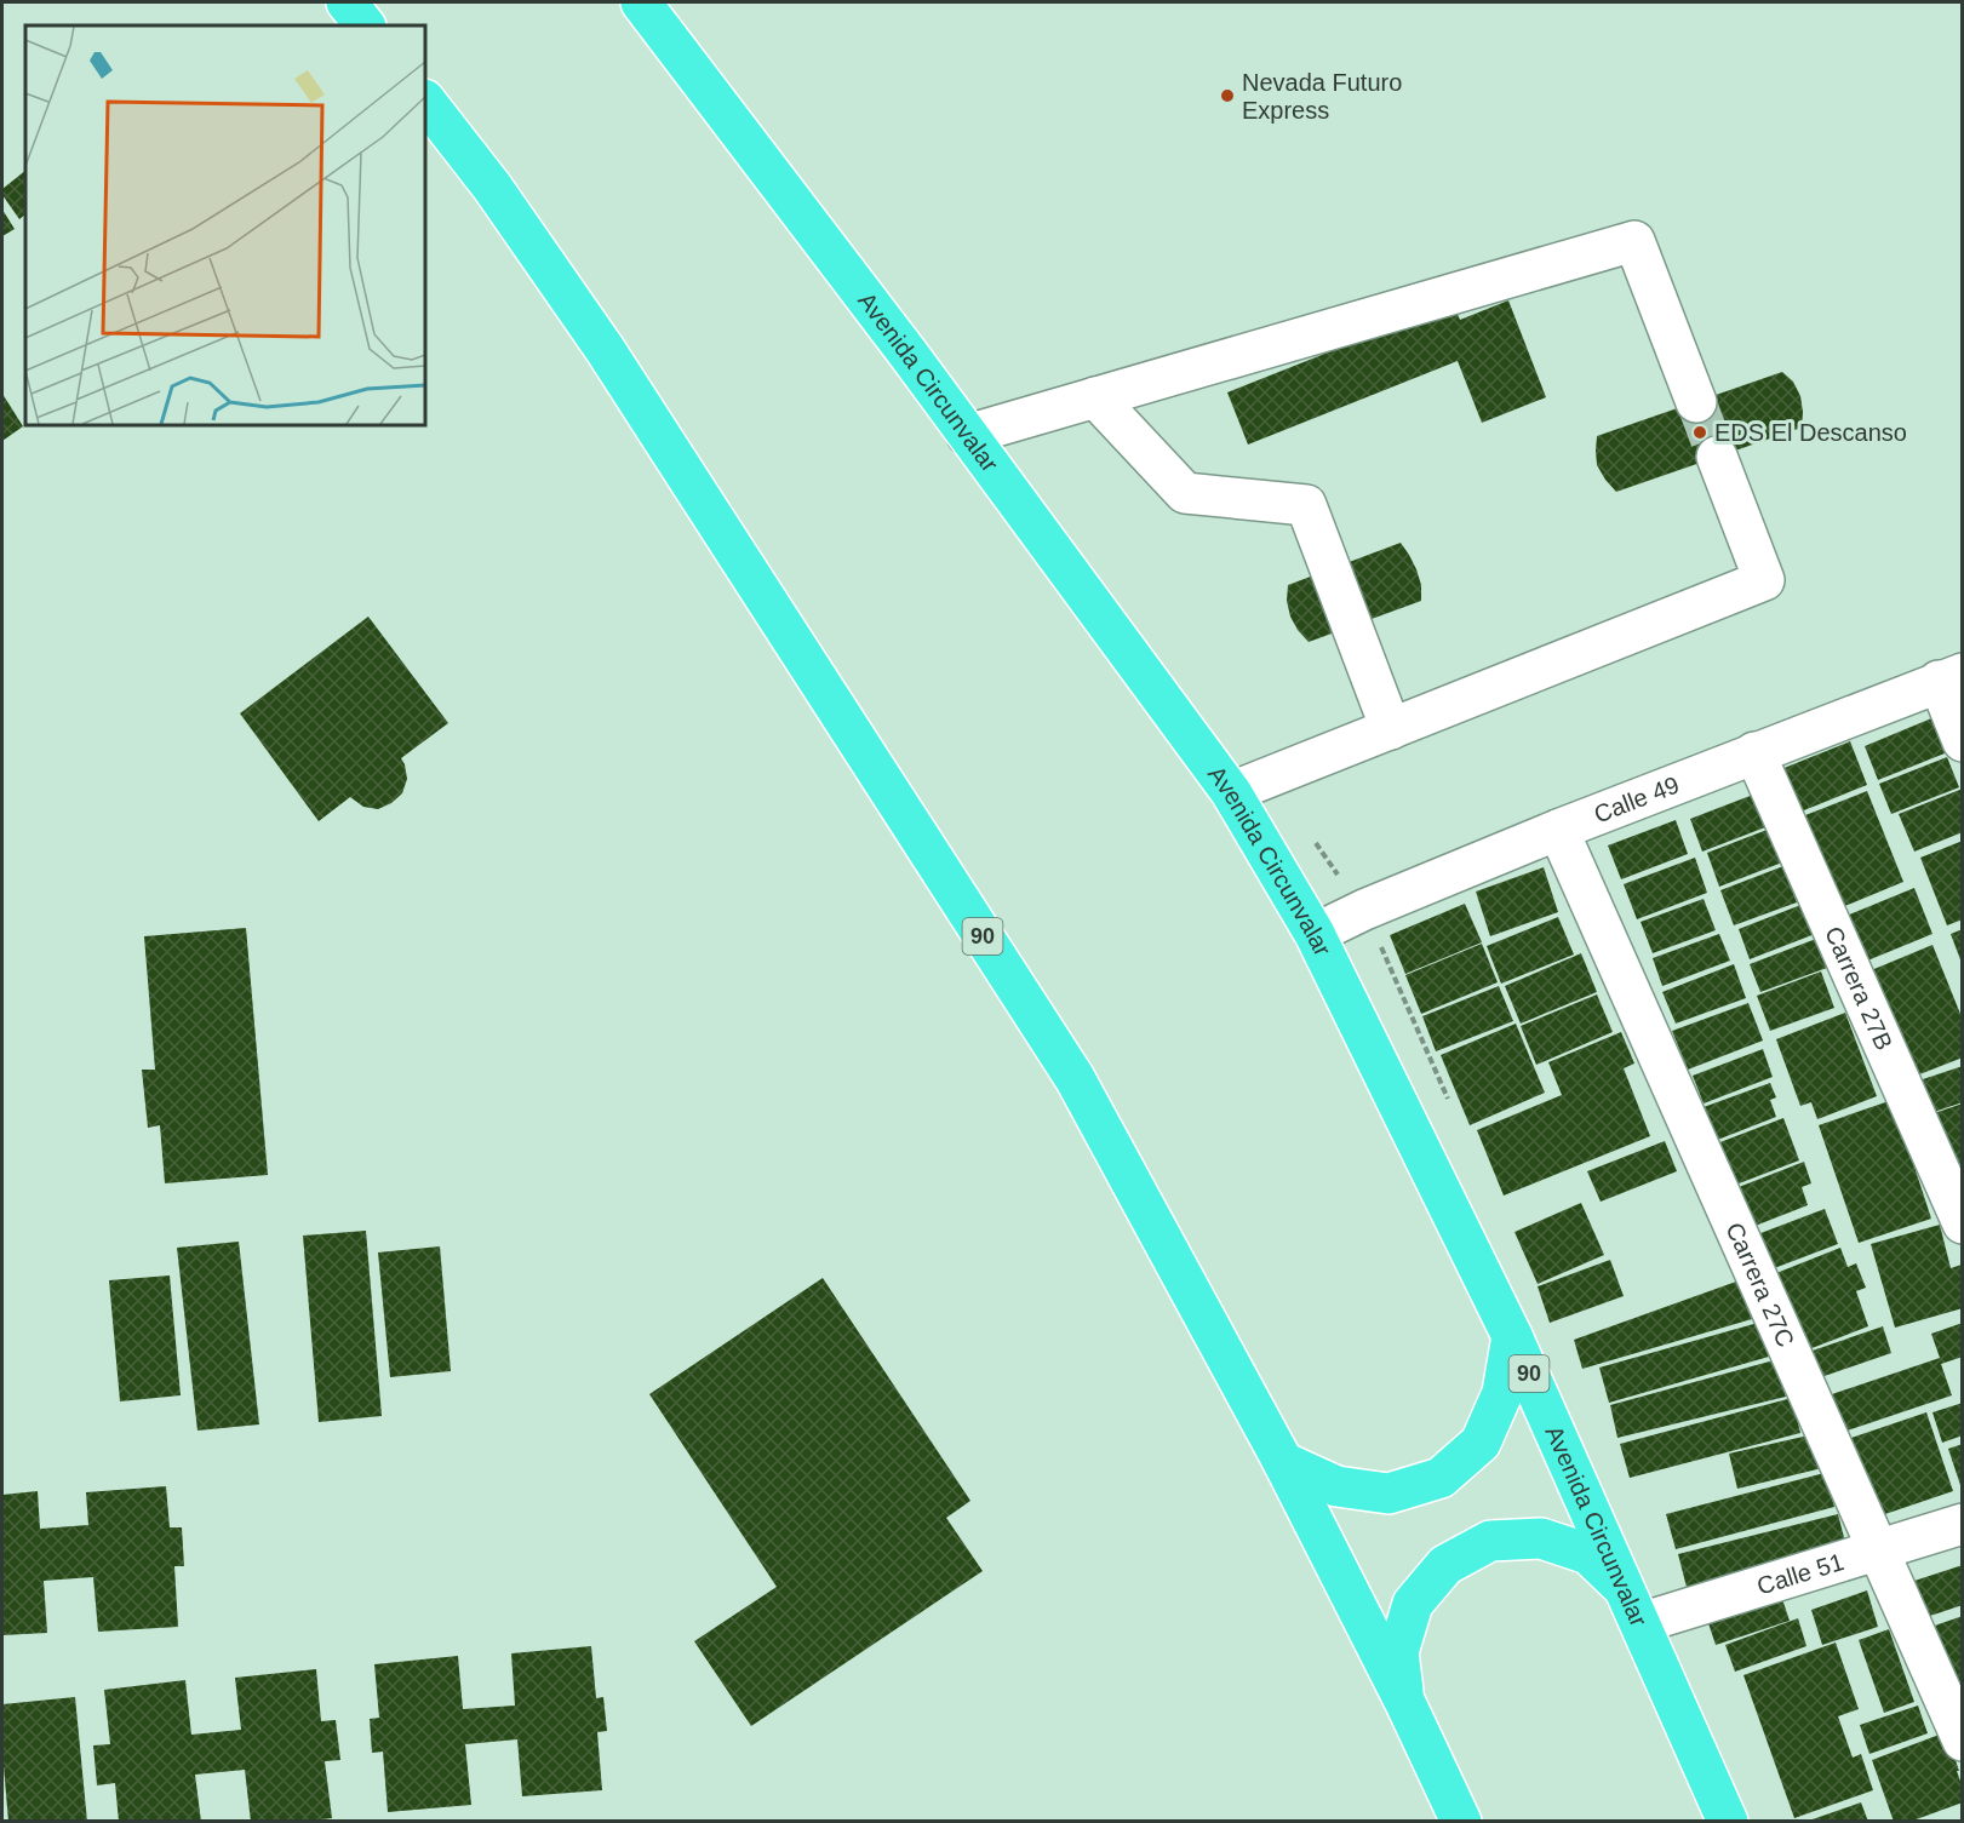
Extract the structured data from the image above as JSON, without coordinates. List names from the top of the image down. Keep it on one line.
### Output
{"streets":{"highway":["Avenida Circunvalar","90"],"street":["Calle 49","Carrera 27B","Carrera 27C","Calle 51"]},"crossings":[["Avenida Circunvalar","Calle 49"],["Avenida Circunvalar","Calle 51"],["Calle 49","Carrera 27B"],["Calle 49","Carrera 27C"],["Carrera 27C","Calle 51"]],"places":["Nevada Futuro Express","EDS El Descanso"]}
